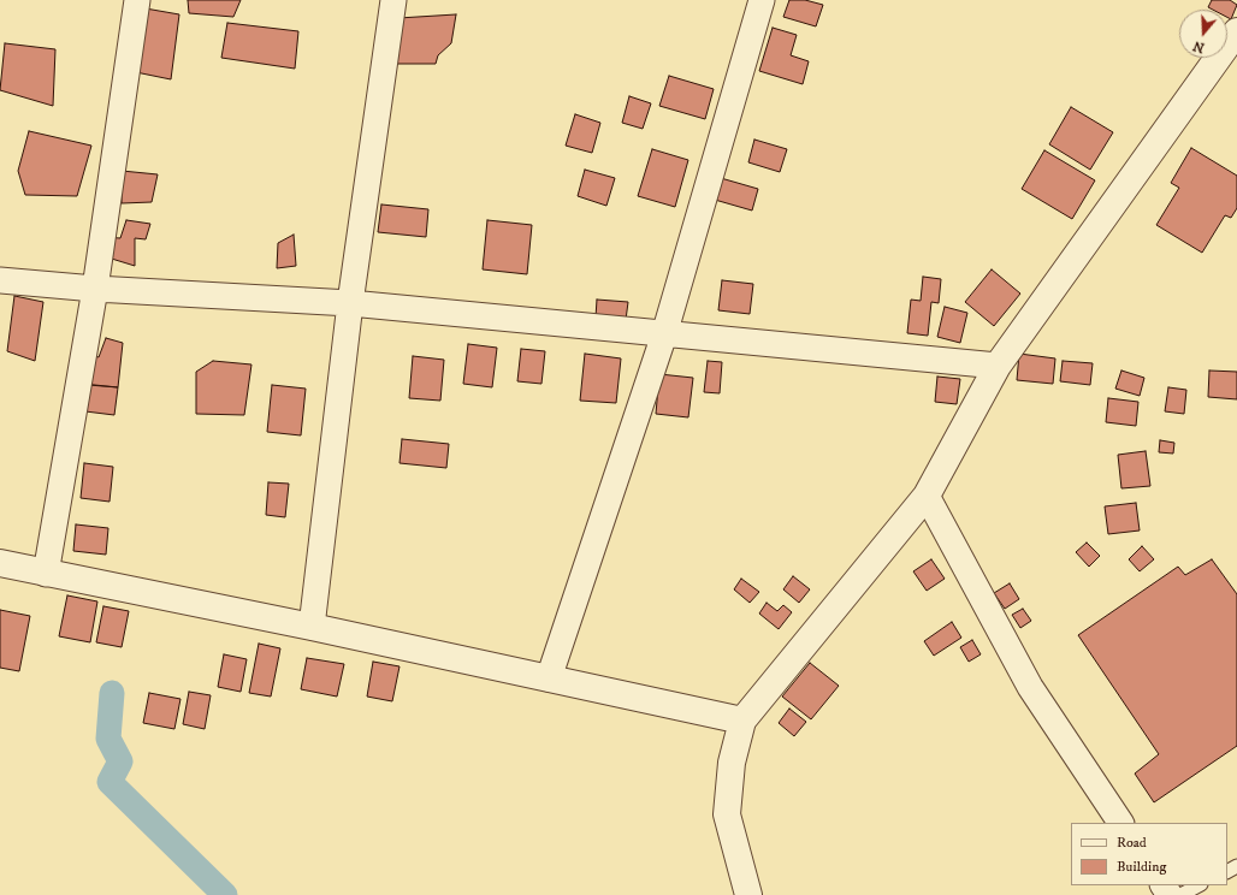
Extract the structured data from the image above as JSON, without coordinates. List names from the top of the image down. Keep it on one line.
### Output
{"legend":["Road","Building"],"north":"bottom"}
